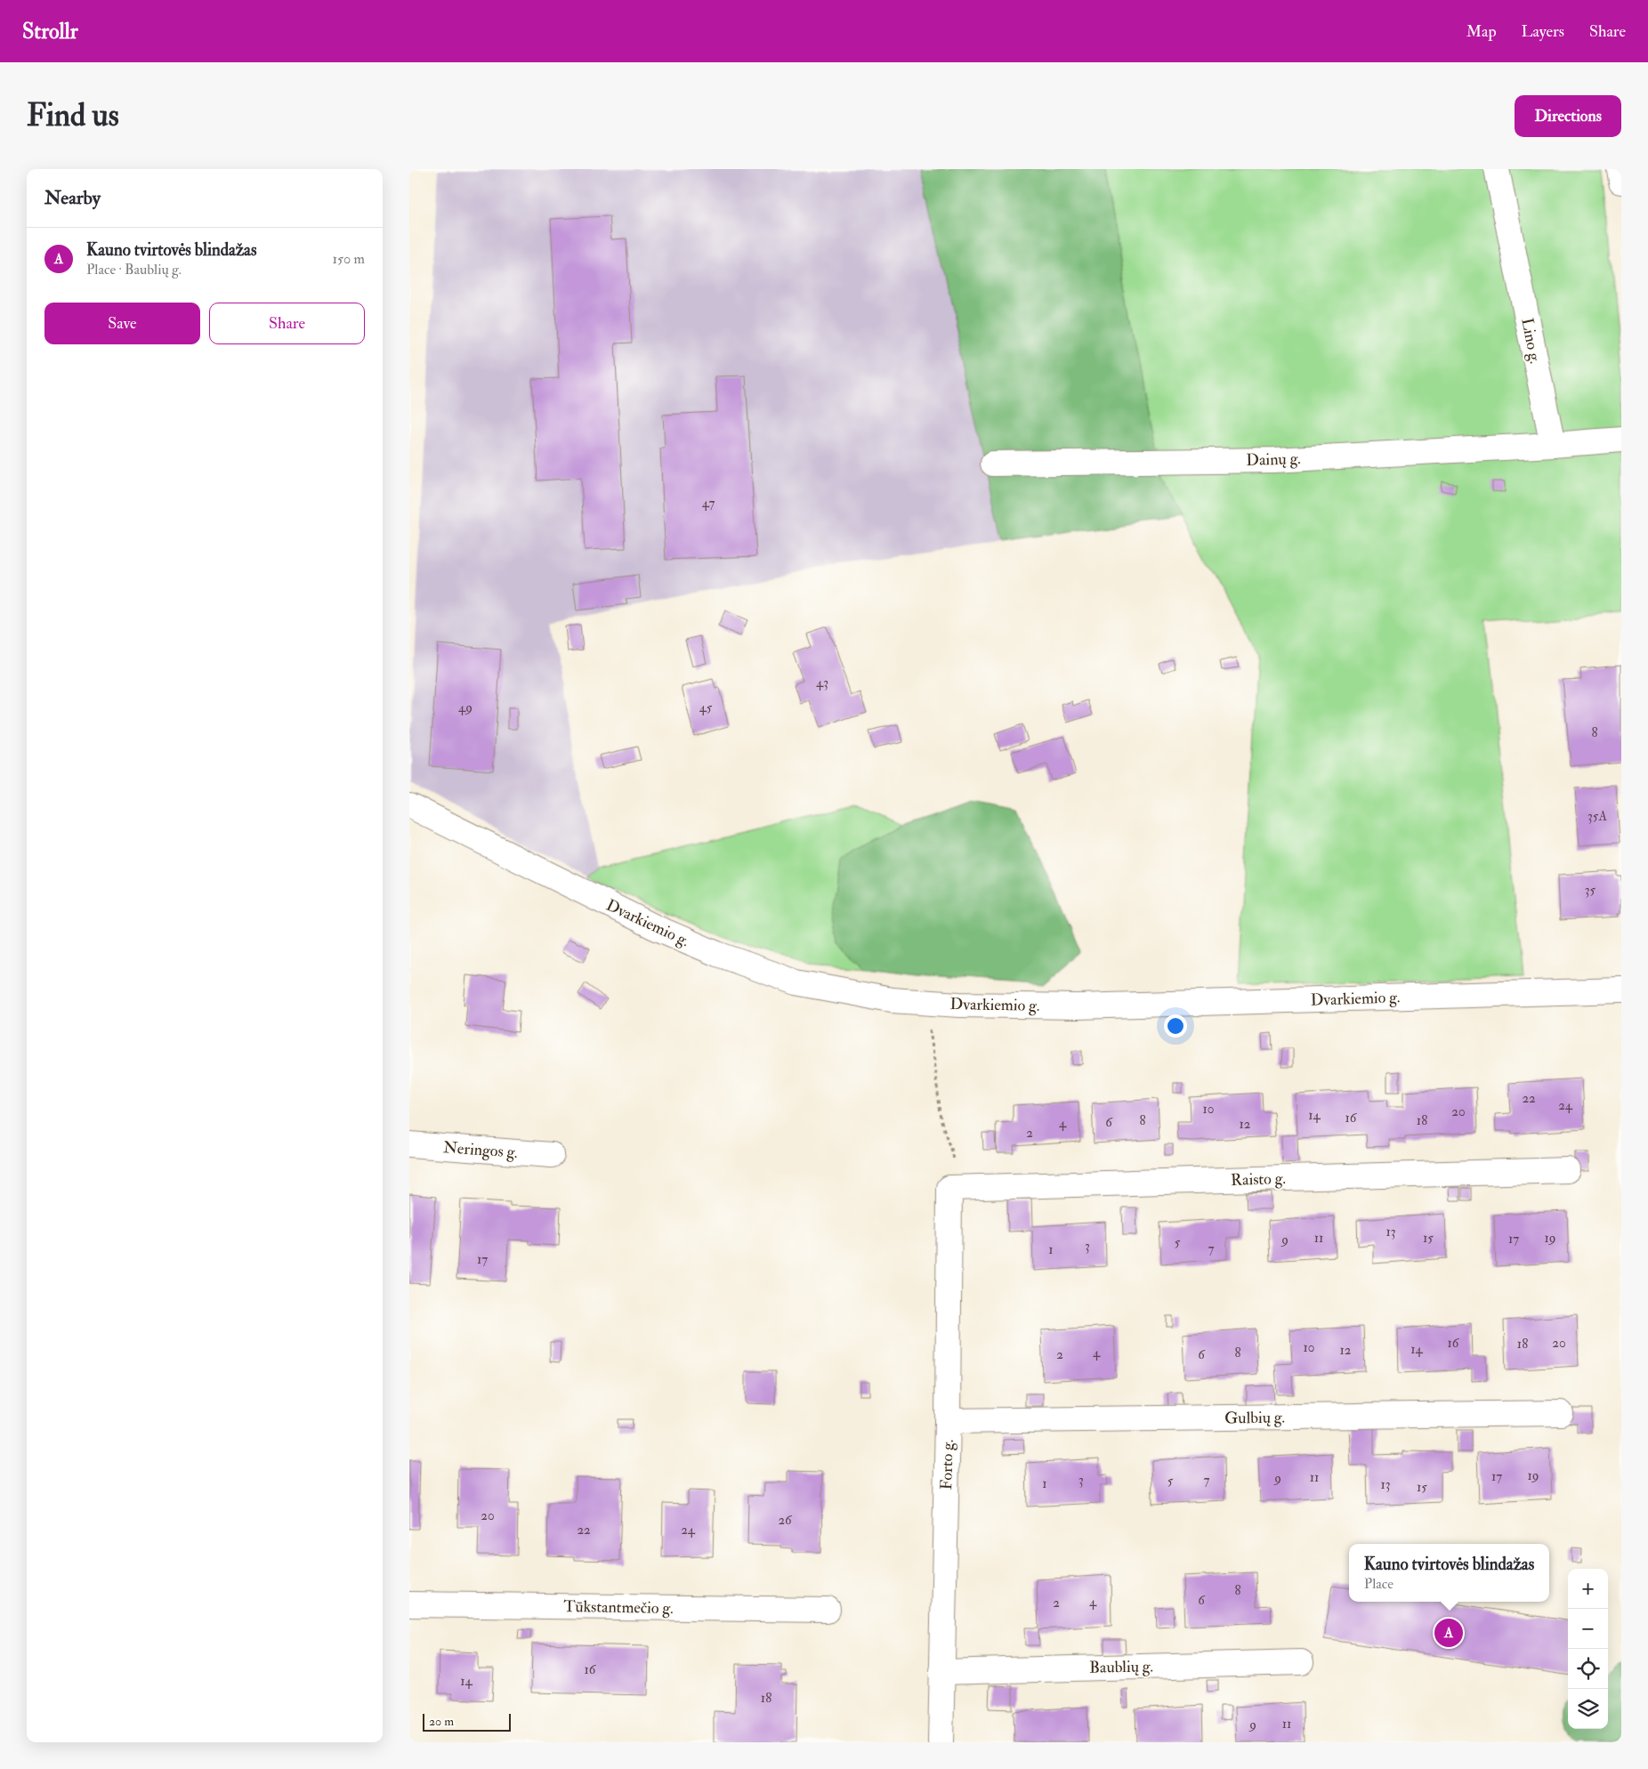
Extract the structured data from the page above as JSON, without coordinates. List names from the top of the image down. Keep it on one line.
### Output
{"streets":{"street":["Lino g.","Dainų g.","Dvarkiemio g.","Neringos g.","Raisto g.","Gulbių g.","Forto g.","Tūkstantmečio g.","Baublių g."]},"crossings":[["Lino g.","Dainų g."],["Raisto g.","Forto g."],["Gulbių g.","Forto g."],["Forto g.","Baublių g."]],"house_numbers":["47","43","49","45","8","35A","35","22","24","10","20","14","16","8","18","6","4","12","2","13","11","15","19","17","9","5","3","7","1","17","16","20","18","10","14","12","4","8","2","6","19","17","11","9","3","7","5","1","13","15","20","26","22","24","8","6","4","2","16","14","18","11","9"],"scale_bar":"20 m","page":{"header":"Strollr","nav":["Map","Layers","Share"],"buttons":["Directions",["Save","Share"]],"title":"Find us","heading":"Nearby","list":[{"mark":"A","name":"Kauno tvirtovės blindažas","note":"Place · Baublių g.","value":"150 m"}],"popup":["Kauno tvirtovės blindažas","Place"],"map_buttons":["+","−"],"pins":"A","scale":"20 m"}}
